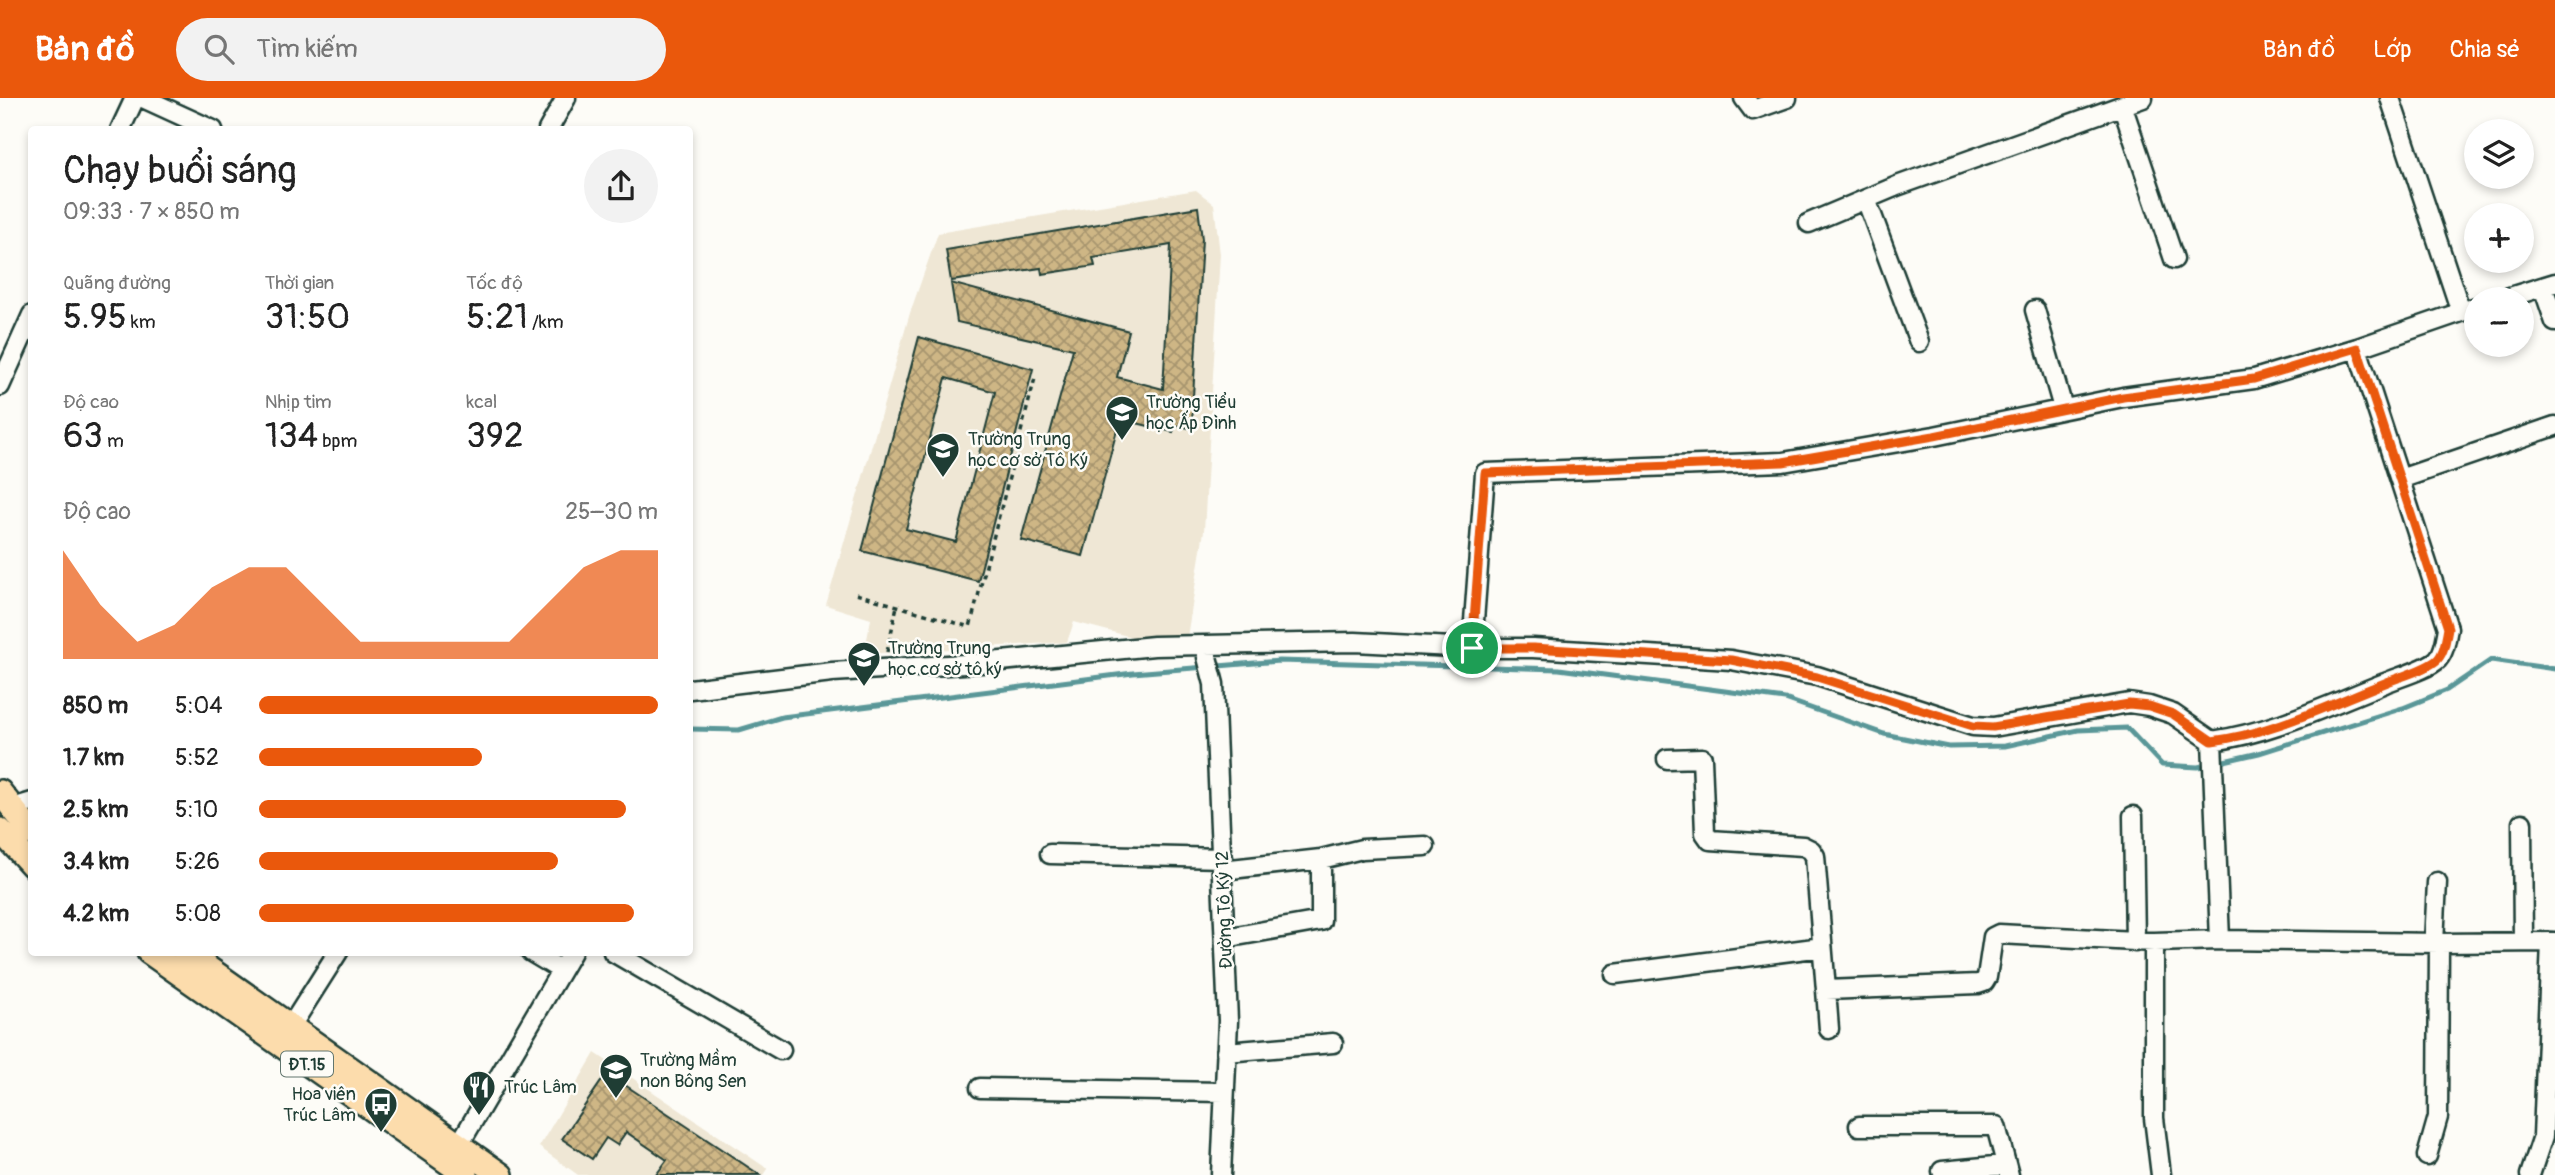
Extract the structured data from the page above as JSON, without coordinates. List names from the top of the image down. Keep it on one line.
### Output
{"streets":{"main road":["ĐT.15"],"street":["Đường Tô Ký 12"]},"places":{"school or university":["Trường Tiểu học Ấp Đình","Trường Trung học cơ sở Tô Ký","Trường Trung học cơ sở tô ký","Trường Mầm non Bông Sen"],"restaurant":["Trúc Lâm"],"bus stop":["Hoa viên Trúc Lâm"]},"page":{"header":"Bản đồ","search":"Tìm kiếm","nav":["Bản đồ","Lớp","Chia sẻ"],"map_buttons":["+","−"],"heading":["Chạy buổi sáng","09:33 · 7 × 850 m"],"stats":[["Quãng đường","5.95 km"],["Thời gian","31:50"],["Tốc độ","5:21 /km"],["Độ cao","63 m"],["Nhịp tim","134 bpm"],["kcal","392"]],"chart":["Độ cao","25–30 m"],"list":[{"name":"850 m","note":"5:04"},{"name":"1.7 km","note":"5:52"},{"name":"2.5 km","note":"5:10"},{"name":"3.4 km","note":"5:26"},{"name":"4.2 km","note":"5:08"}]}}
